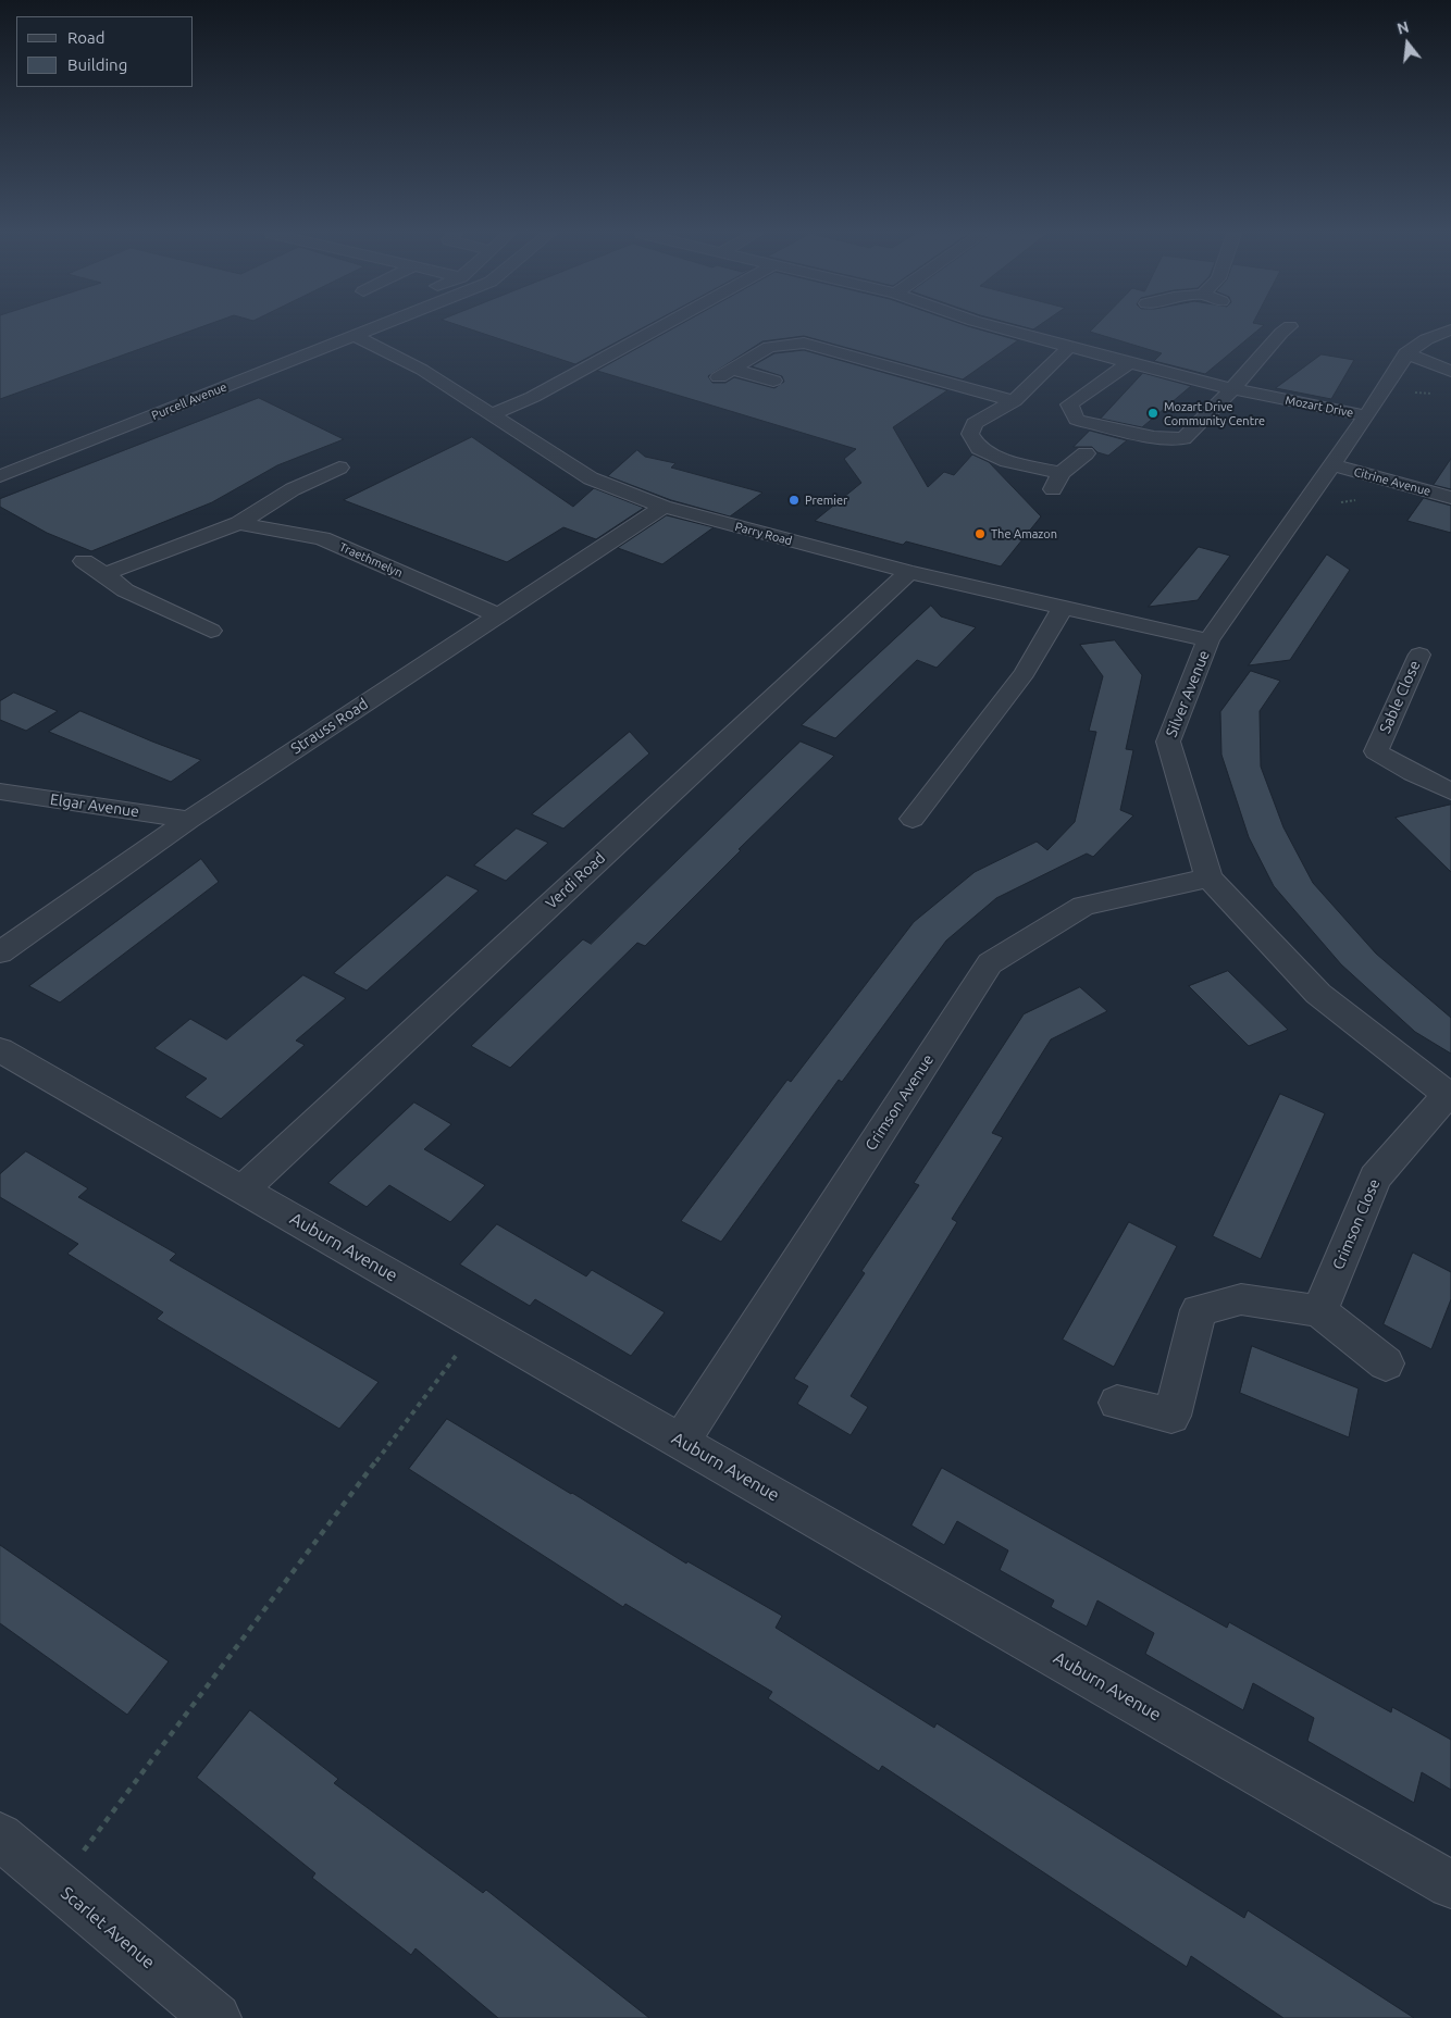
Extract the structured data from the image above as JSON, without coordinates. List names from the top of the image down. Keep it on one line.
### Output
{"streets":{"street":["Purcell Avenue","Mozart Drive","Citrine Avenue","Parry Road","Traethmelyn","Silver Avenue","Sable Close","Strauss Road","Elgar Avenue","Verdi Road","Crimson Avenue","Crimson Close","Auburn Avenue","Scarlet Avenue"]},"crossings":[["Purcell Avenue","Parry Road"],["Mozart Drive","Silver Avenue"],["Citrine Avenue","Silver Avenue"],["Parry Road","Silver Avenue"],["Parry Road","Strauss Road"],["Parry Road","Verdi Road"],["Traethmelyn","Strauss Road"],["Silver Avenue","Crimson Avenue"],["Silver Avenue","Crimson Close"],["Strauss Road","Elgar Avenue"],["Verdi Road","Auburn Avenue"],["Crimson Avenue","Auburn Avenue"]],"places":["Mozart Drive Community Centre","Premier","The Amazon"],"legend":["Road","Building"],"north":"top"}
